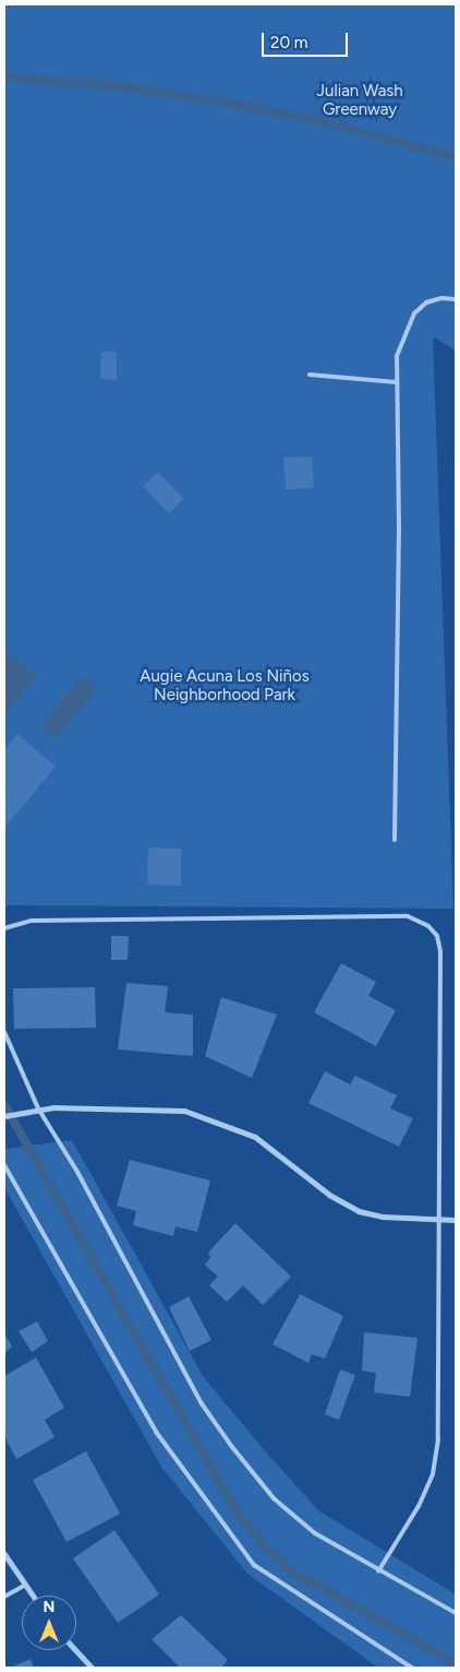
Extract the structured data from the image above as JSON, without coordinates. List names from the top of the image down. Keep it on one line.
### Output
{"parks":["Julian Wash Greenway","Augie Acuna Los Niños Neighborhood Park"],"scale_bar":"20 m","north":"top"}
